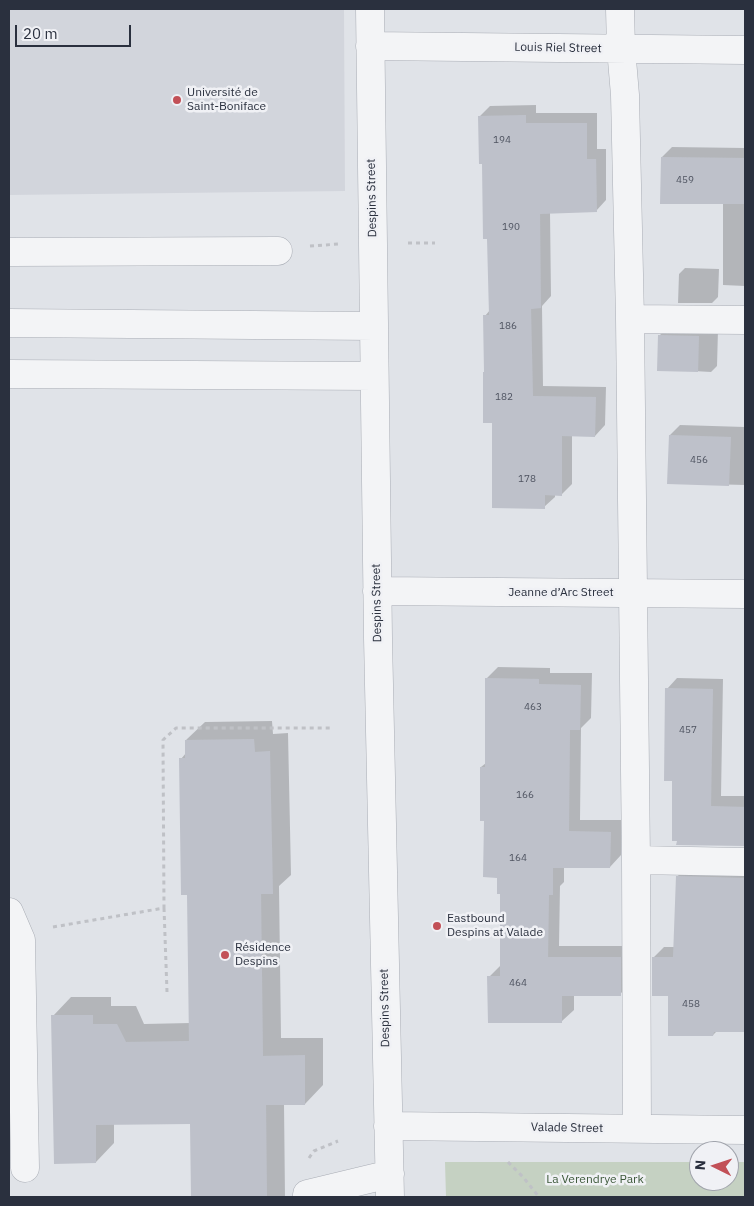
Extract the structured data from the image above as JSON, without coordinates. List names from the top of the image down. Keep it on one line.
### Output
{"streets":{"street":["Louis Riel Street","Despins Street","Jeanne d’Arc Street","Valade Street"]},"crossings":[["Louis Riel Street","Despins Street"],["Despins Street","Jeanne d’Arc Street"],["Despins Street","Valade Street"]],"parks":["La Verendrye Park"],"places":["Université de Saint-Boniface","Eastbound Despins at Valade","Résidence Despins"],"house_numbers":["194","459","190","186","182","456","178","463","457","166","164","464","458"],"scale_bar":"20 m","north":"left"}
